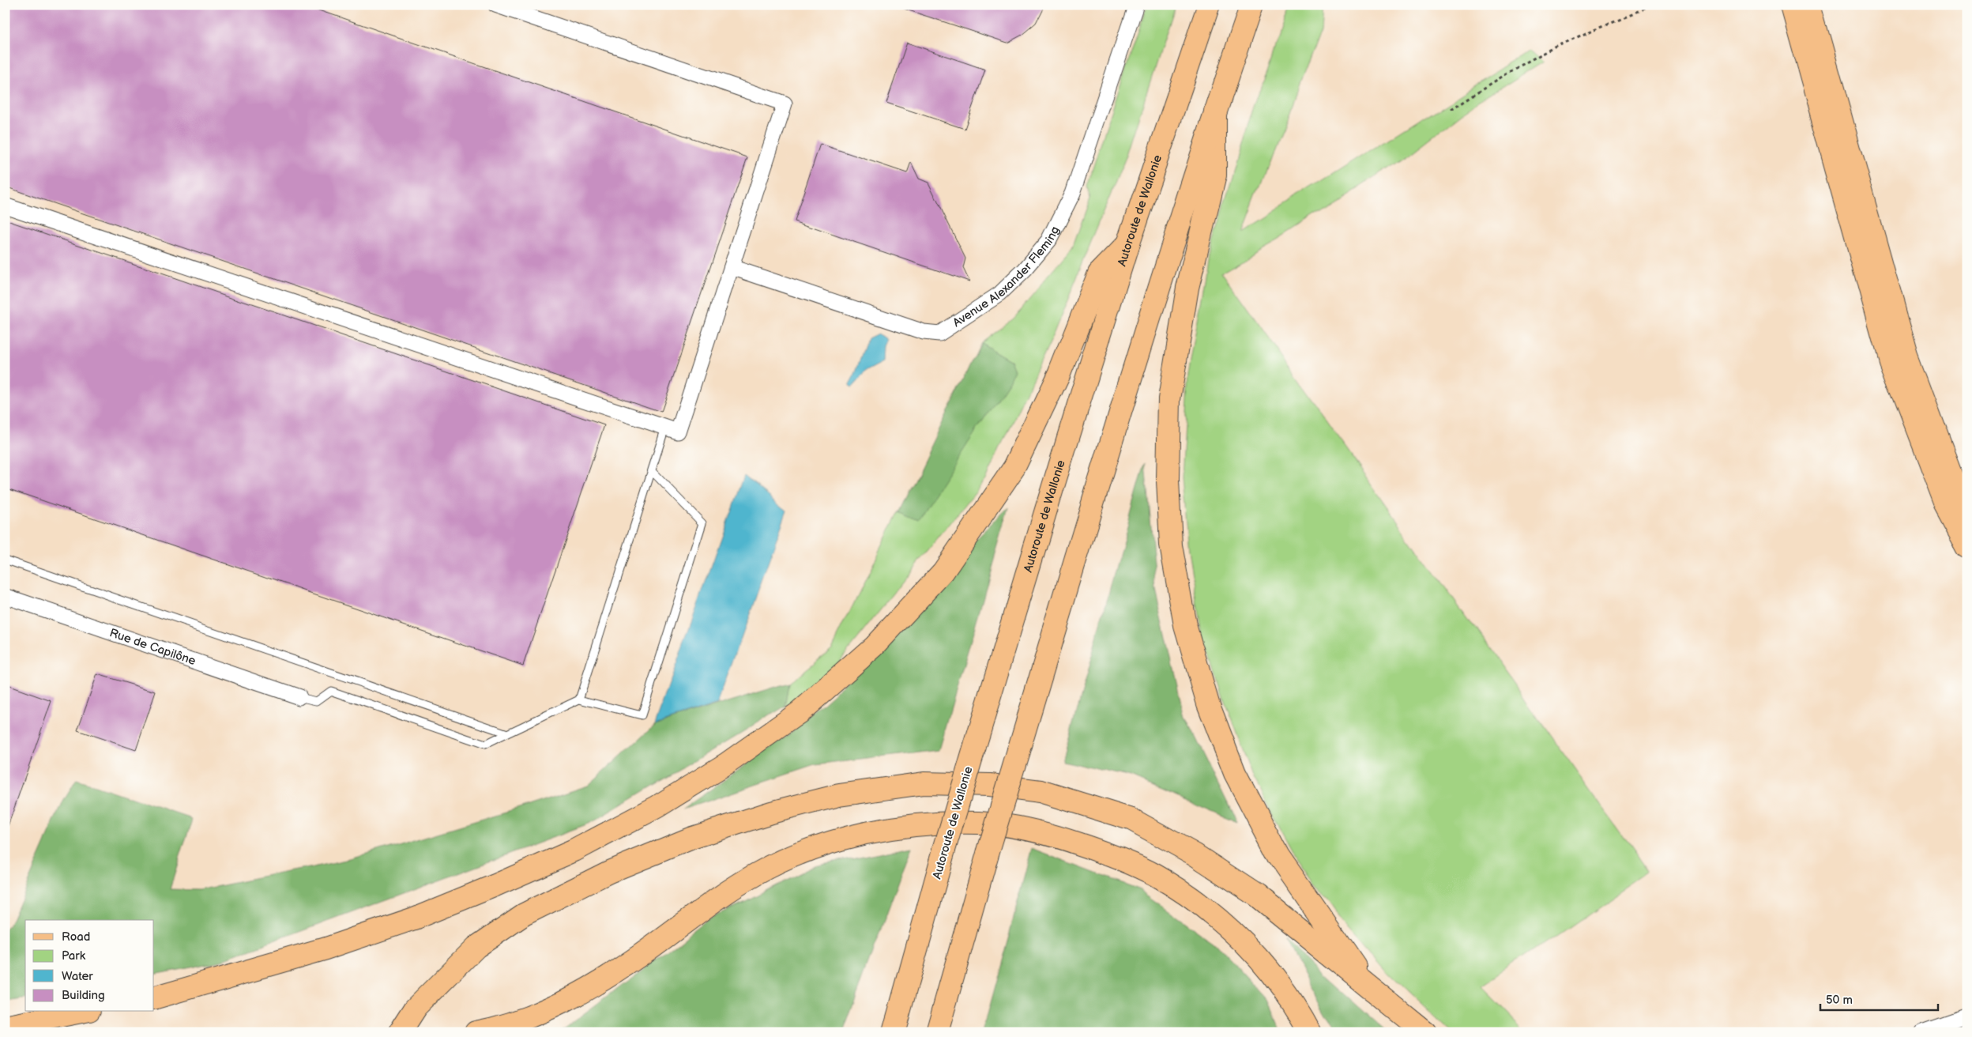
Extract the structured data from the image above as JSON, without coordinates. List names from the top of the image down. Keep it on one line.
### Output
{"streets":{"main road":["Autoroute de Wallonie"],"street":["Avenue Alexander Fleming","Rue de Capilône"]},"legend":["Road","Park","Water","Building"],"scale_bar":"50 m"}
